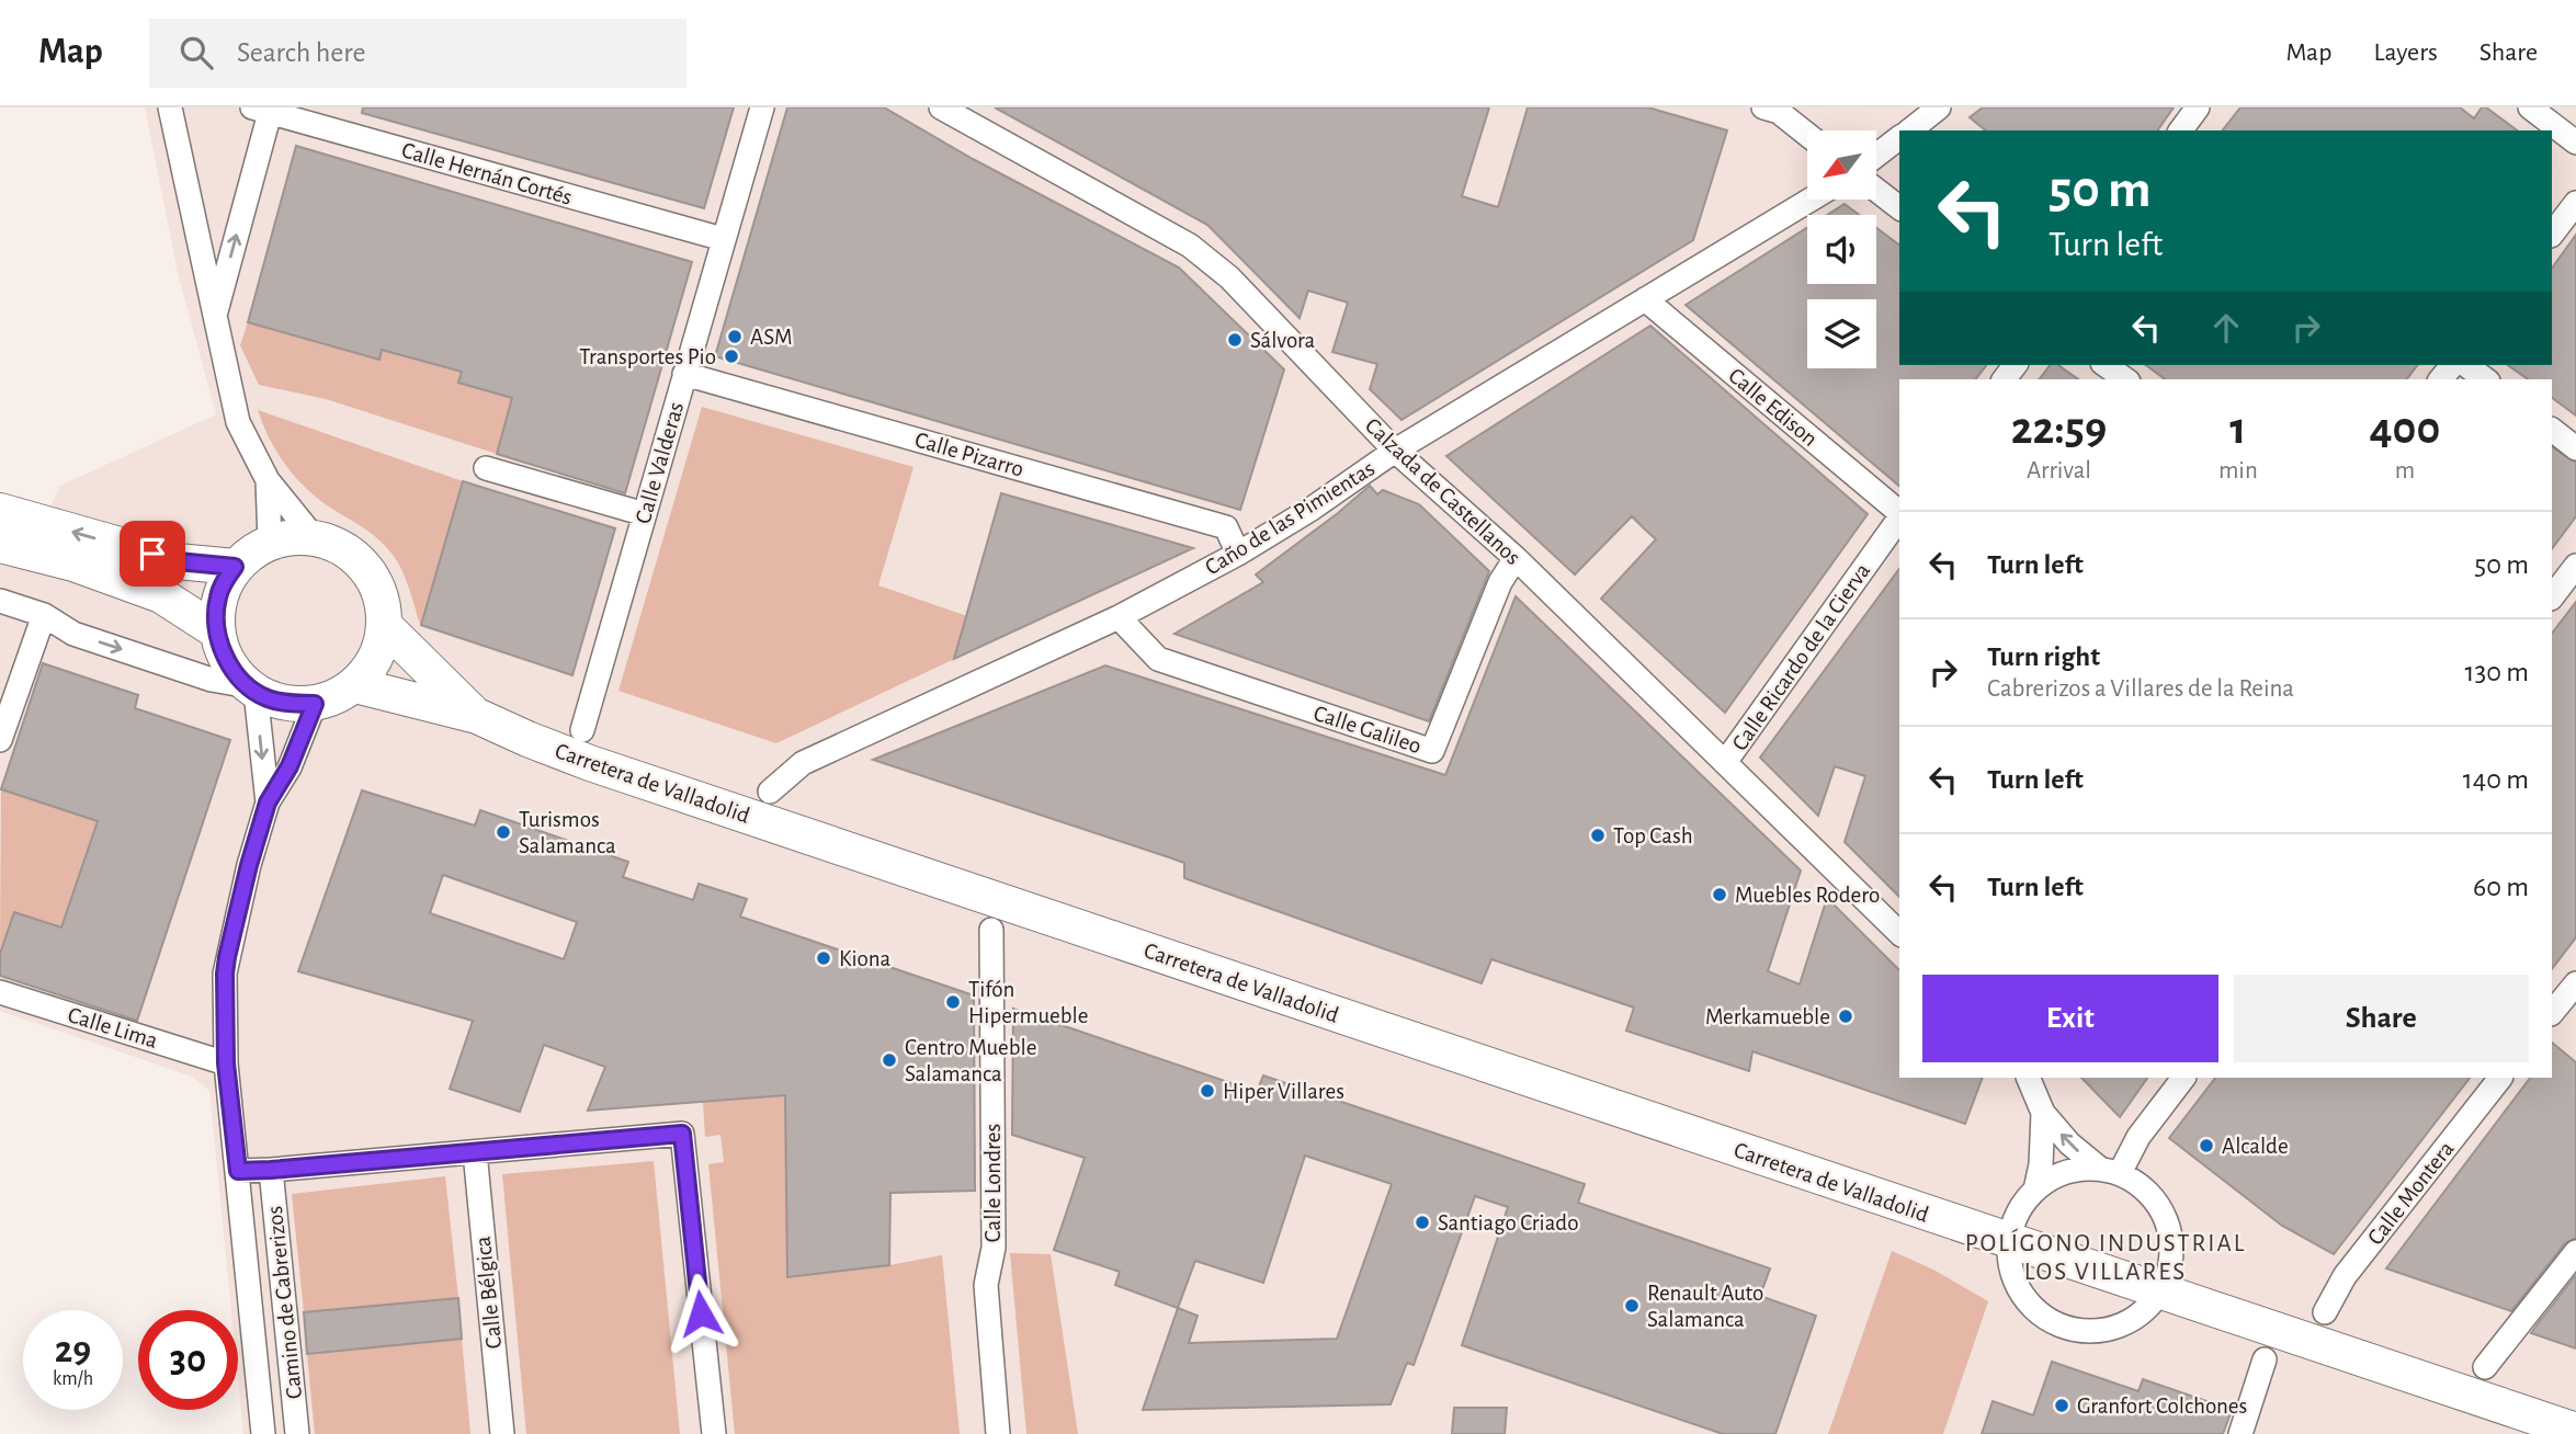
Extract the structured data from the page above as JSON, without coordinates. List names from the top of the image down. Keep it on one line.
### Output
{"streets":{"highway":["Carretera de Valladolid"],"street":["Calle Hernán Cortés","Calle Edison","Calle Pizarro","Calle Valderas","Calzada de Castellanos","Caño de las Pimientas","Calle Ricardo de la Cierva","Calle Galileo","Calle Lima","Calle Londres","Calle Montera","Calle Bélgica","Camino de Cabrerizos"]},"crossings":[["Calle Hernán Cortés","Calle Valderas"],["Calle Edison","Caño de las Pimientas"],["Calle Pizarro","Calle Valderas"],["Calle Pizarro","Caño de las Pimientas"],["Calzada de Castellanos","Caño de las Pimientas"],["Calzada de Castellanos","Calle Ricardo de la Cierva"],["Calzada de Castellanos","Calle Galileo"],["Caño de las Pimientas","Calle Galileo"]],"districts":["POLÍGONO INDUSTRIAL LOS VILLARES"],"places":["ASM","Sálvora","Transportes Pio","Turismos Salamanca","Top Cash","Muebles Rodero","Kiona","Tifón Hipermueble","Merkamueble","Centro Mueble Salamanca","Hiper Villares","Alcalde","Santiago Criado","Renault Auto Salamanca","Granfort Colchones"],"north":"bottom left","page":{"header":"Map","search":"Search here","nav":["Map","Layers","Share"],"turn":["50 m","Turn left"],"eta":["22:59","Arrival","1","min","400","m"],"list":[{"name":"Turn left","value":"50 m"},{"name":"Turn right","note":"Cabrerizos a Villares de la Reina","value":"130 m"},{"name":"Turn left","value":"140 m"},{"name":"Turn left","value":"60 m"}],"buttons":["Exit","Share"],"speed":"29 km/h","limit":"30"}}
